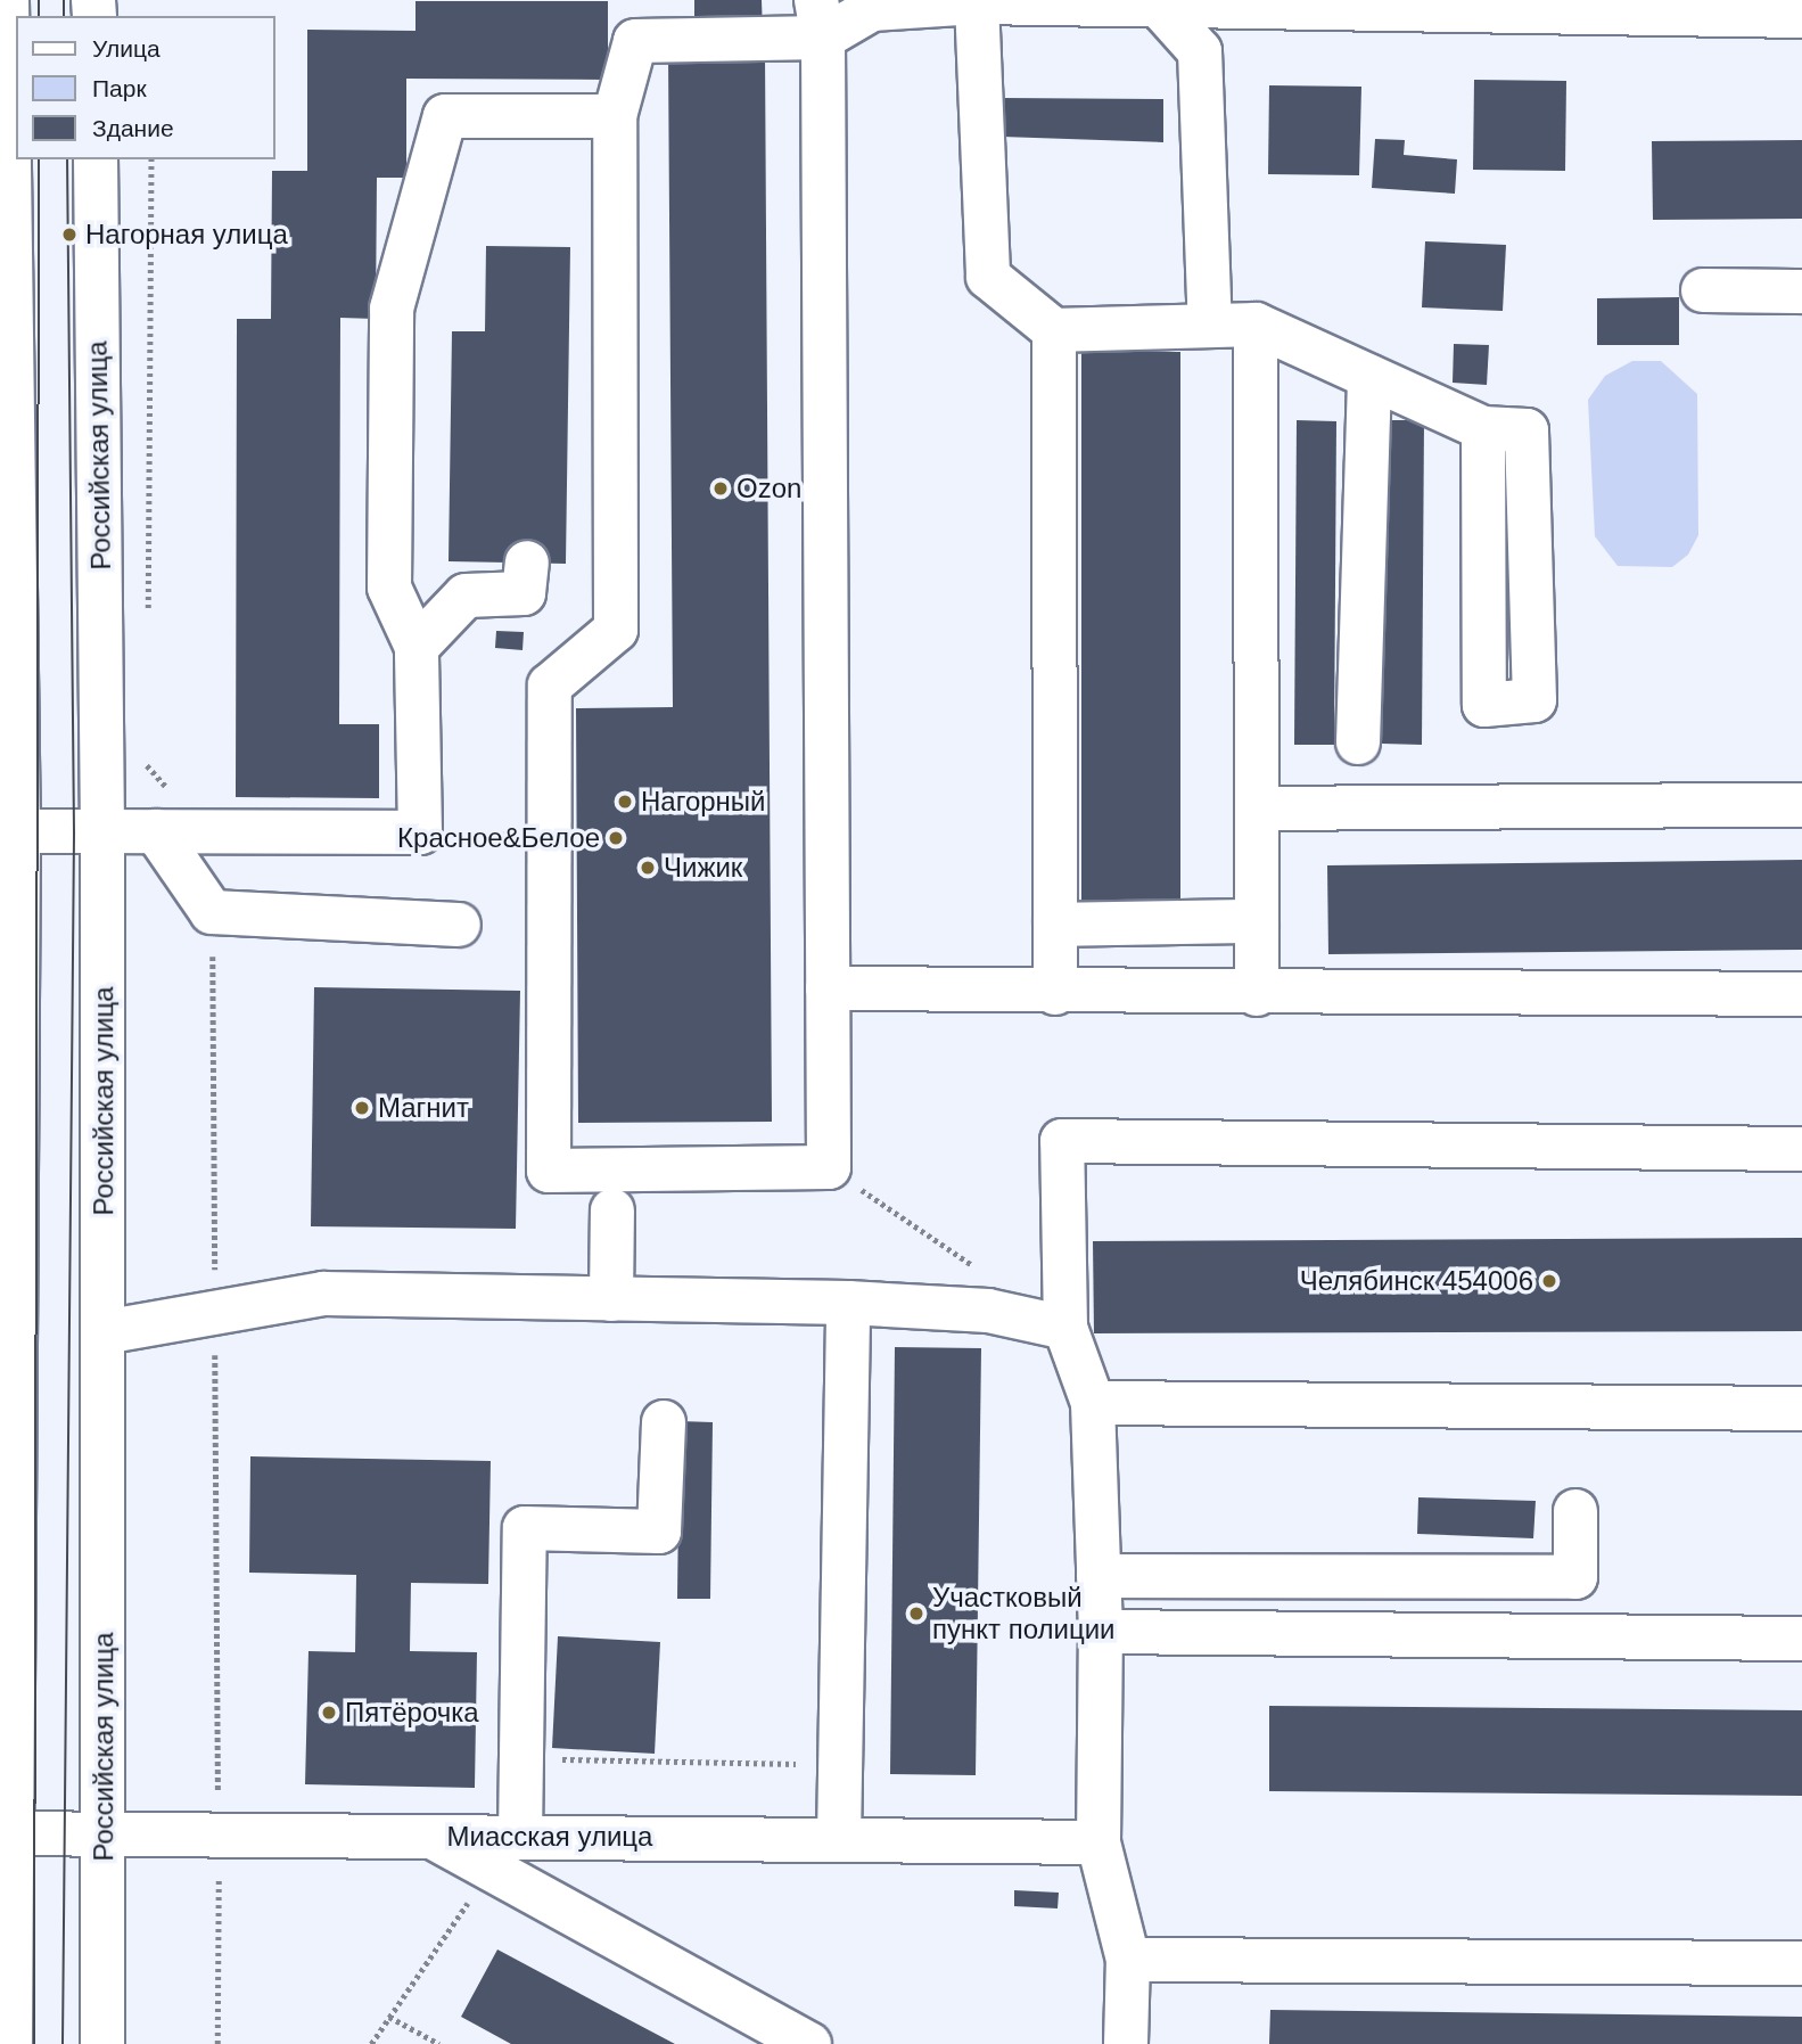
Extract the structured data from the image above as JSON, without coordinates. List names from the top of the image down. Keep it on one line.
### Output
{"streets":{"main road":["Российская улица","Миасская улица"]},"crossings":[["Российская улица","Миасская улица"]],"places":["Нагорная улица","Ozon","Нагорный","Красное&Белое","Чижик","Магнит","Челябинск 454006","Участковый пункт полиции","Пятёрочка"],"legend":["Улица","Парк","Здание"]}
